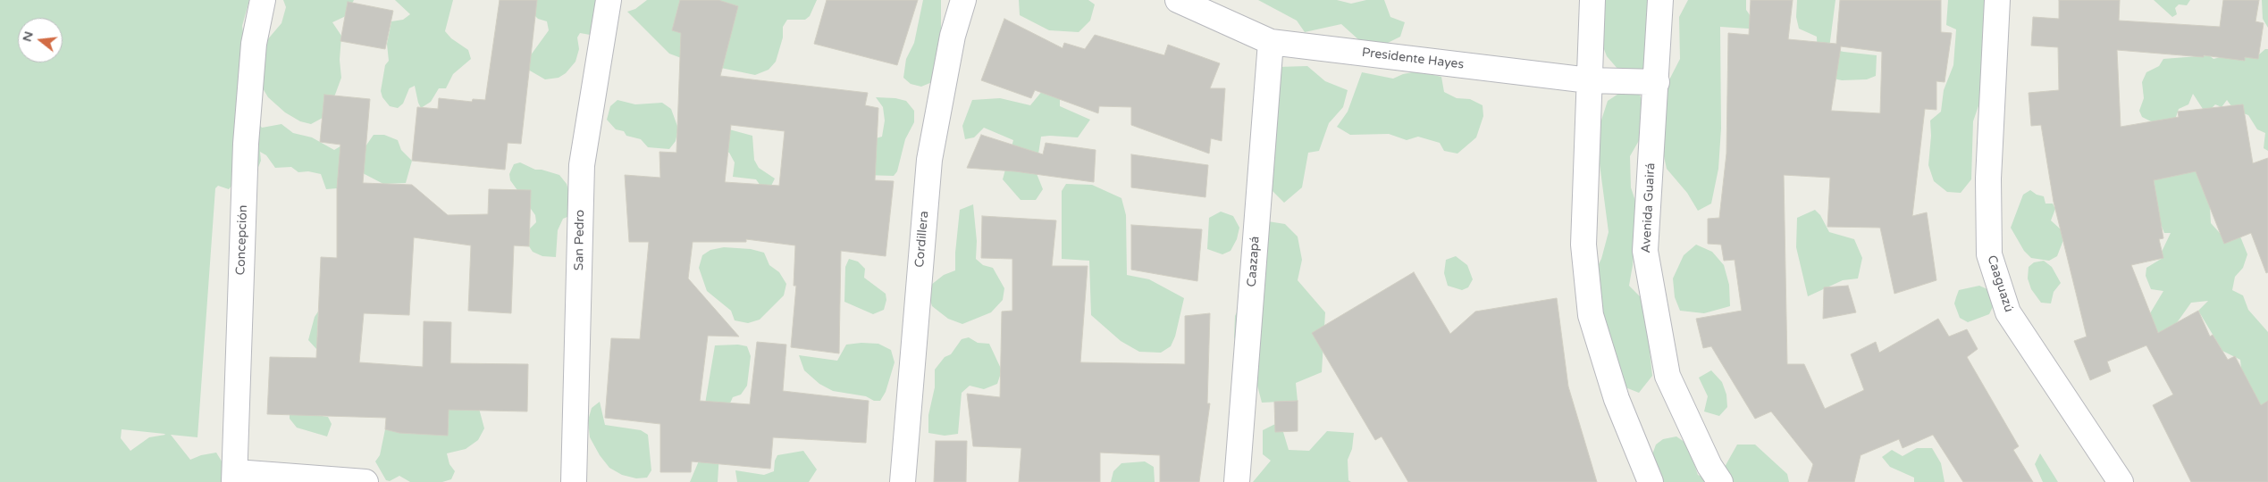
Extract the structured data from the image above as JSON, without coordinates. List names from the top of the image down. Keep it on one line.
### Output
{"streets":{"street":["Presidente Hayes","Avenida Guairá","Cordillera","Concepción","San Pedro","Caazapá","Caaguazú"]},"crossings":[["Presidente Hayes","Avenida Guairá"],["Presidente Hayes","Caazapá"]],"north":"left"}
